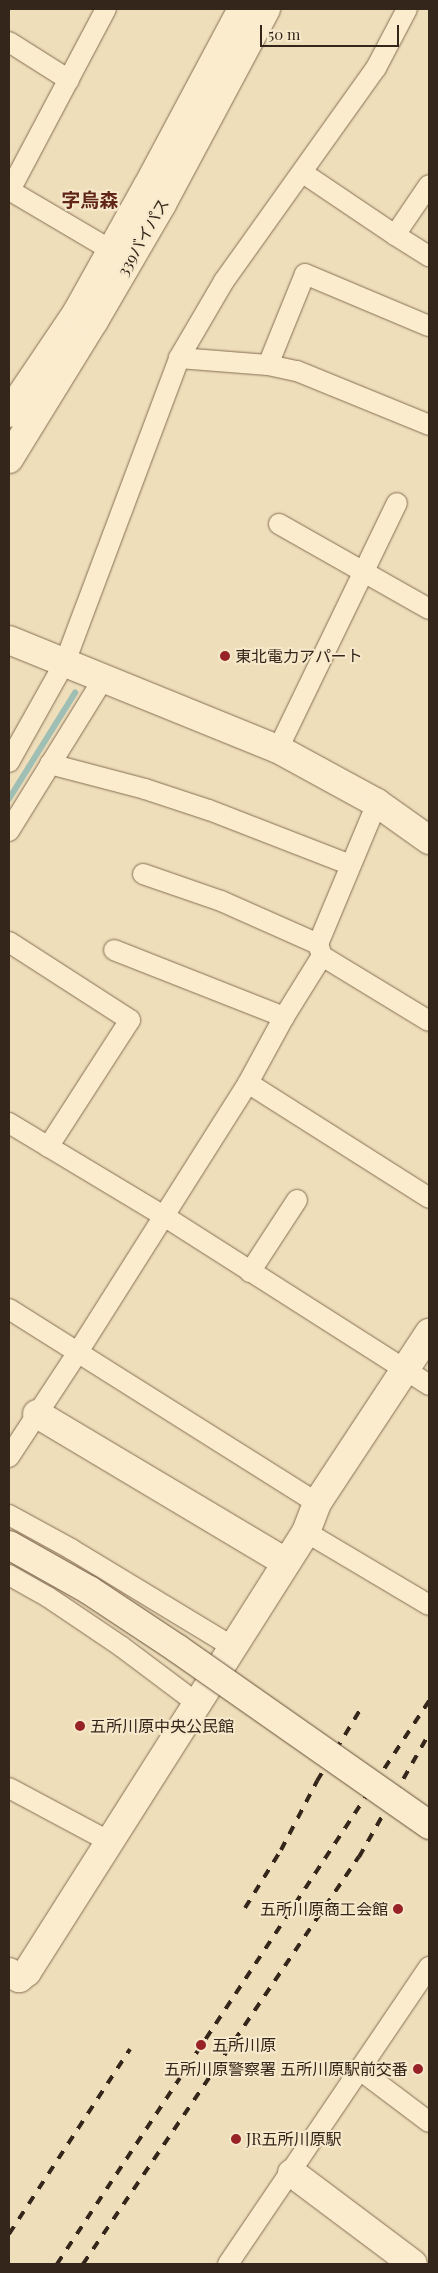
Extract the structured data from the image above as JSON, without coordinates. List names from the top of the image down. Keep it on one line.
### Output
{"streets":{"street":["339バイパス"]},"districts":["字烏森"],"places":["東北電力アパート","五所川原中央公民館","五所川原商工会館","五所川原","五所川原警察署 五所川原駅前交番","JR五所川原駅"],"scale_bar":"50 m"}
